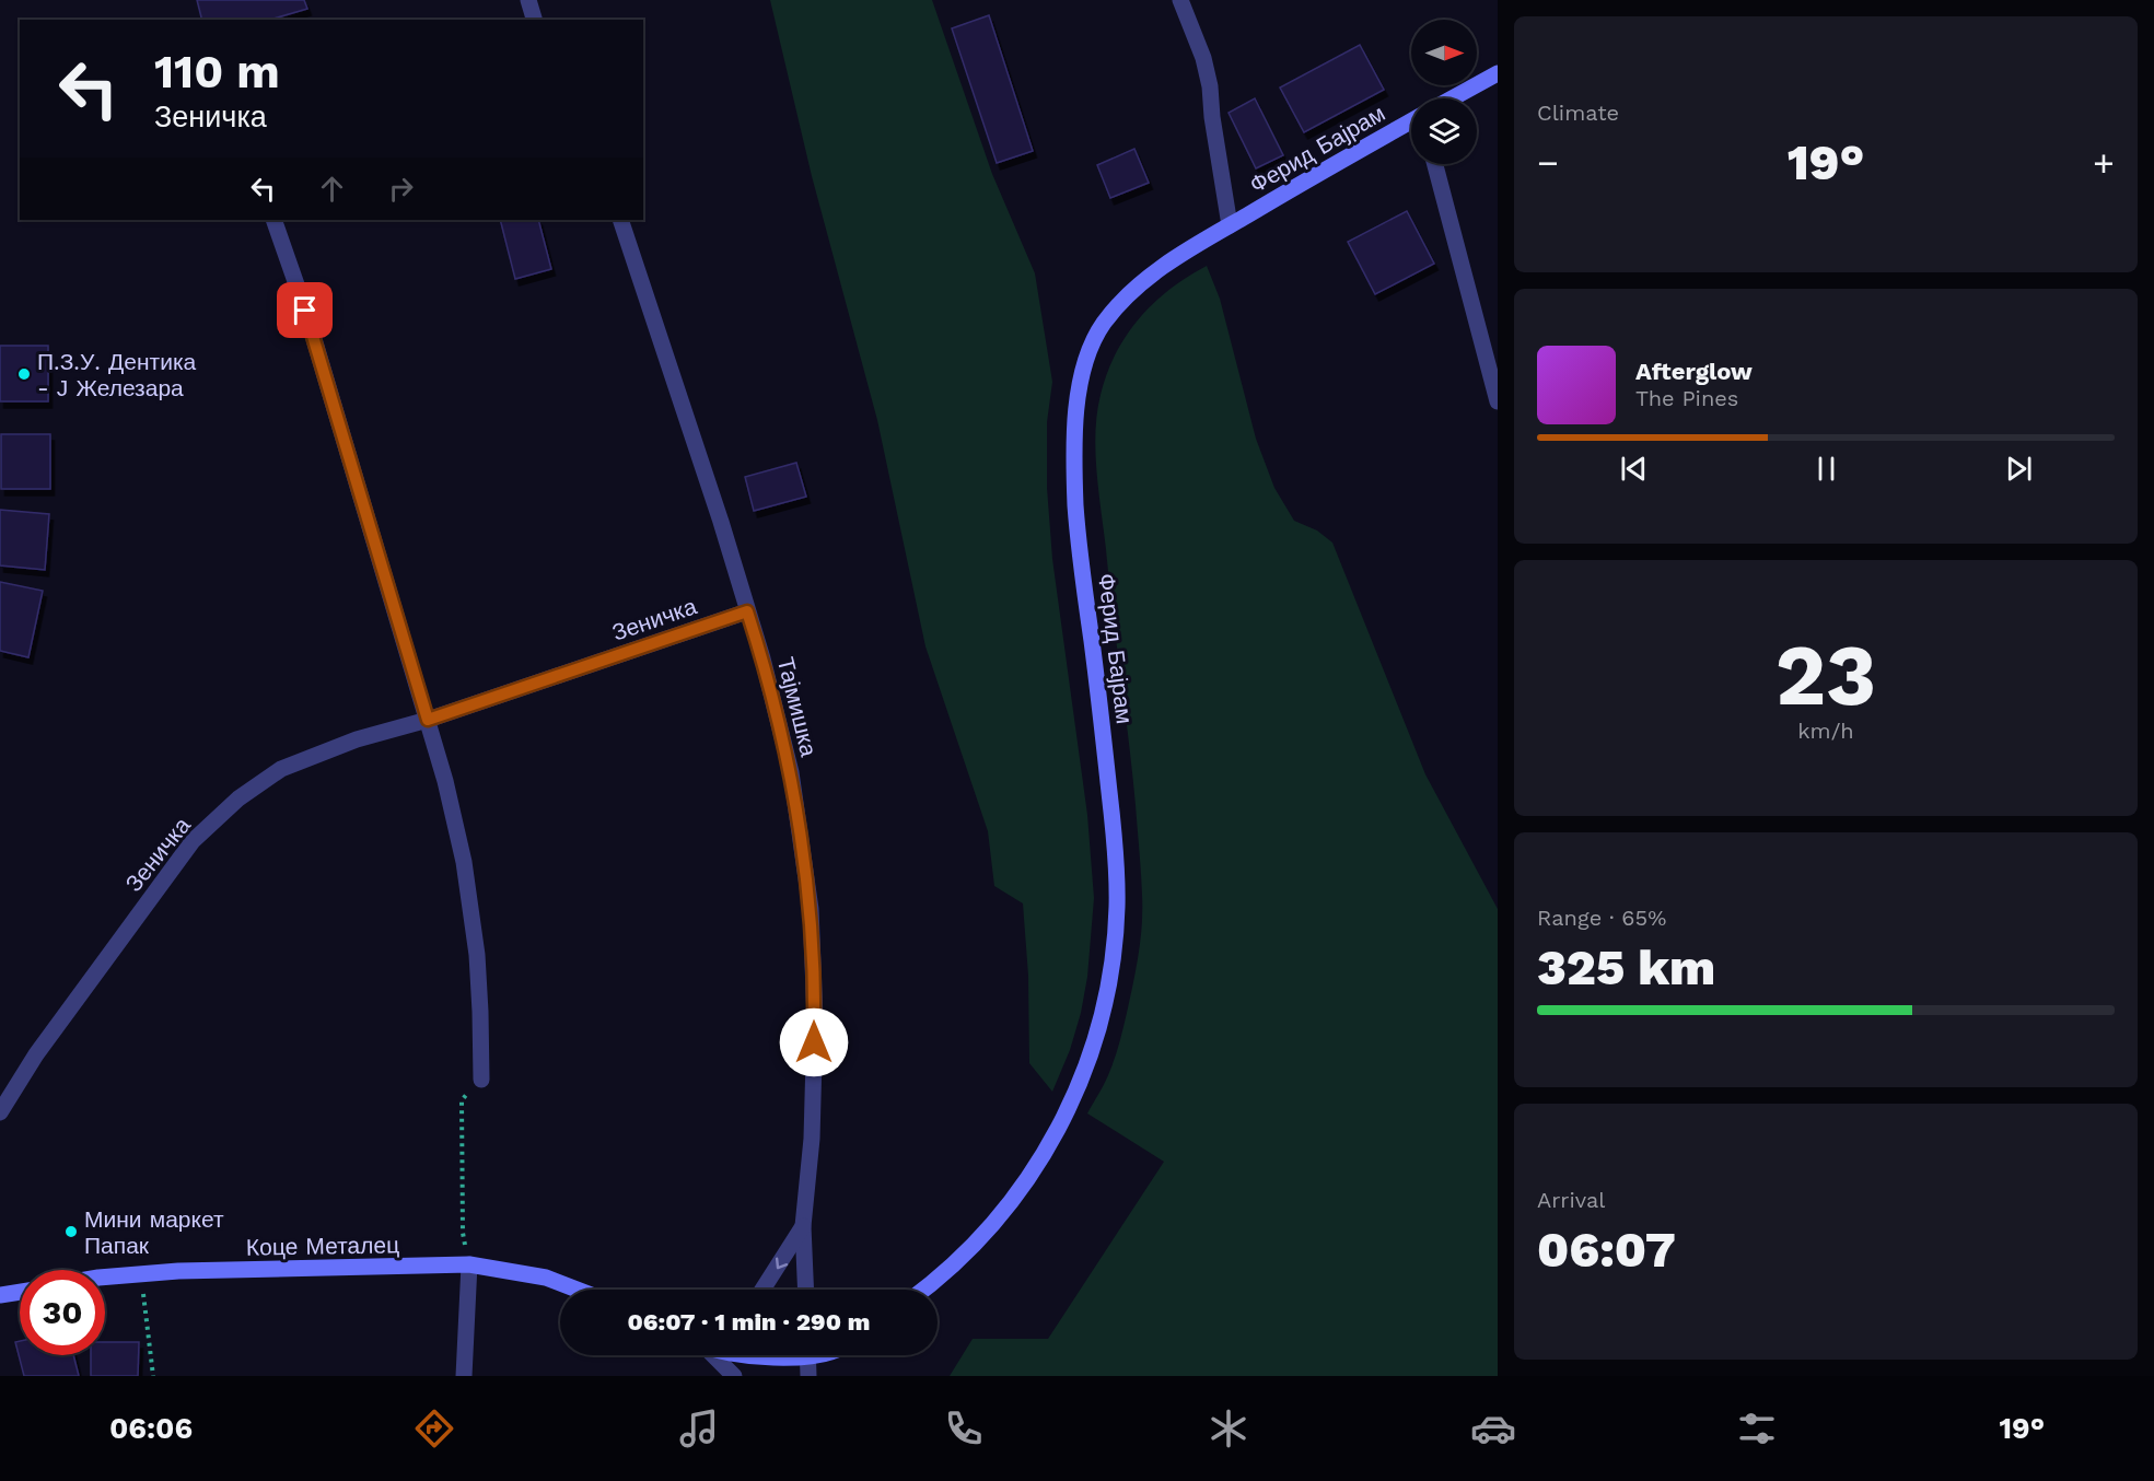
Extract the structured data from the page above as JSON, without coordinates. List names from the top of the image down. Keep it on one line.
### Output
{"streets":{"street":["Ферид Бајрам","Зеничка","Тајмишка","Коце Металец"]},"crossings":[["Зеничка","Тајмишка"]],"places":["П.З.У. Дентика - Ј Железара","Мини маркет Папак"],"north":"right","page":{"tile":["Climate",["23","km/h"],["Range · 65%","325 km"],["Arrival","06:07"]],"turn":["110 m","Зеничка"],"heat":["−","19°","+"],"song":["Afterglow","The Pines"],"limit":"30","trip":"06:07 · 1 min · 290 m","tabs":["06:06","19°"]}}
